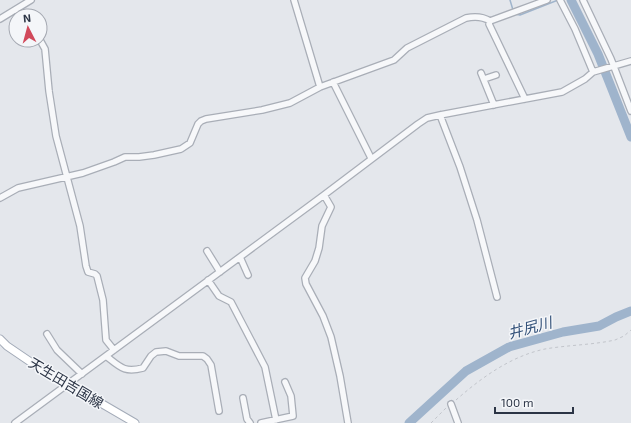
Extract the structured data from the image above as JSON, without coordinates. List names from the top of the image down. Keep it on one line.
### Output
{"streets":{"main road":["天生田吉国線"]},"water":["井尻川"],"scale_bar":"100 m","north":"top"}
